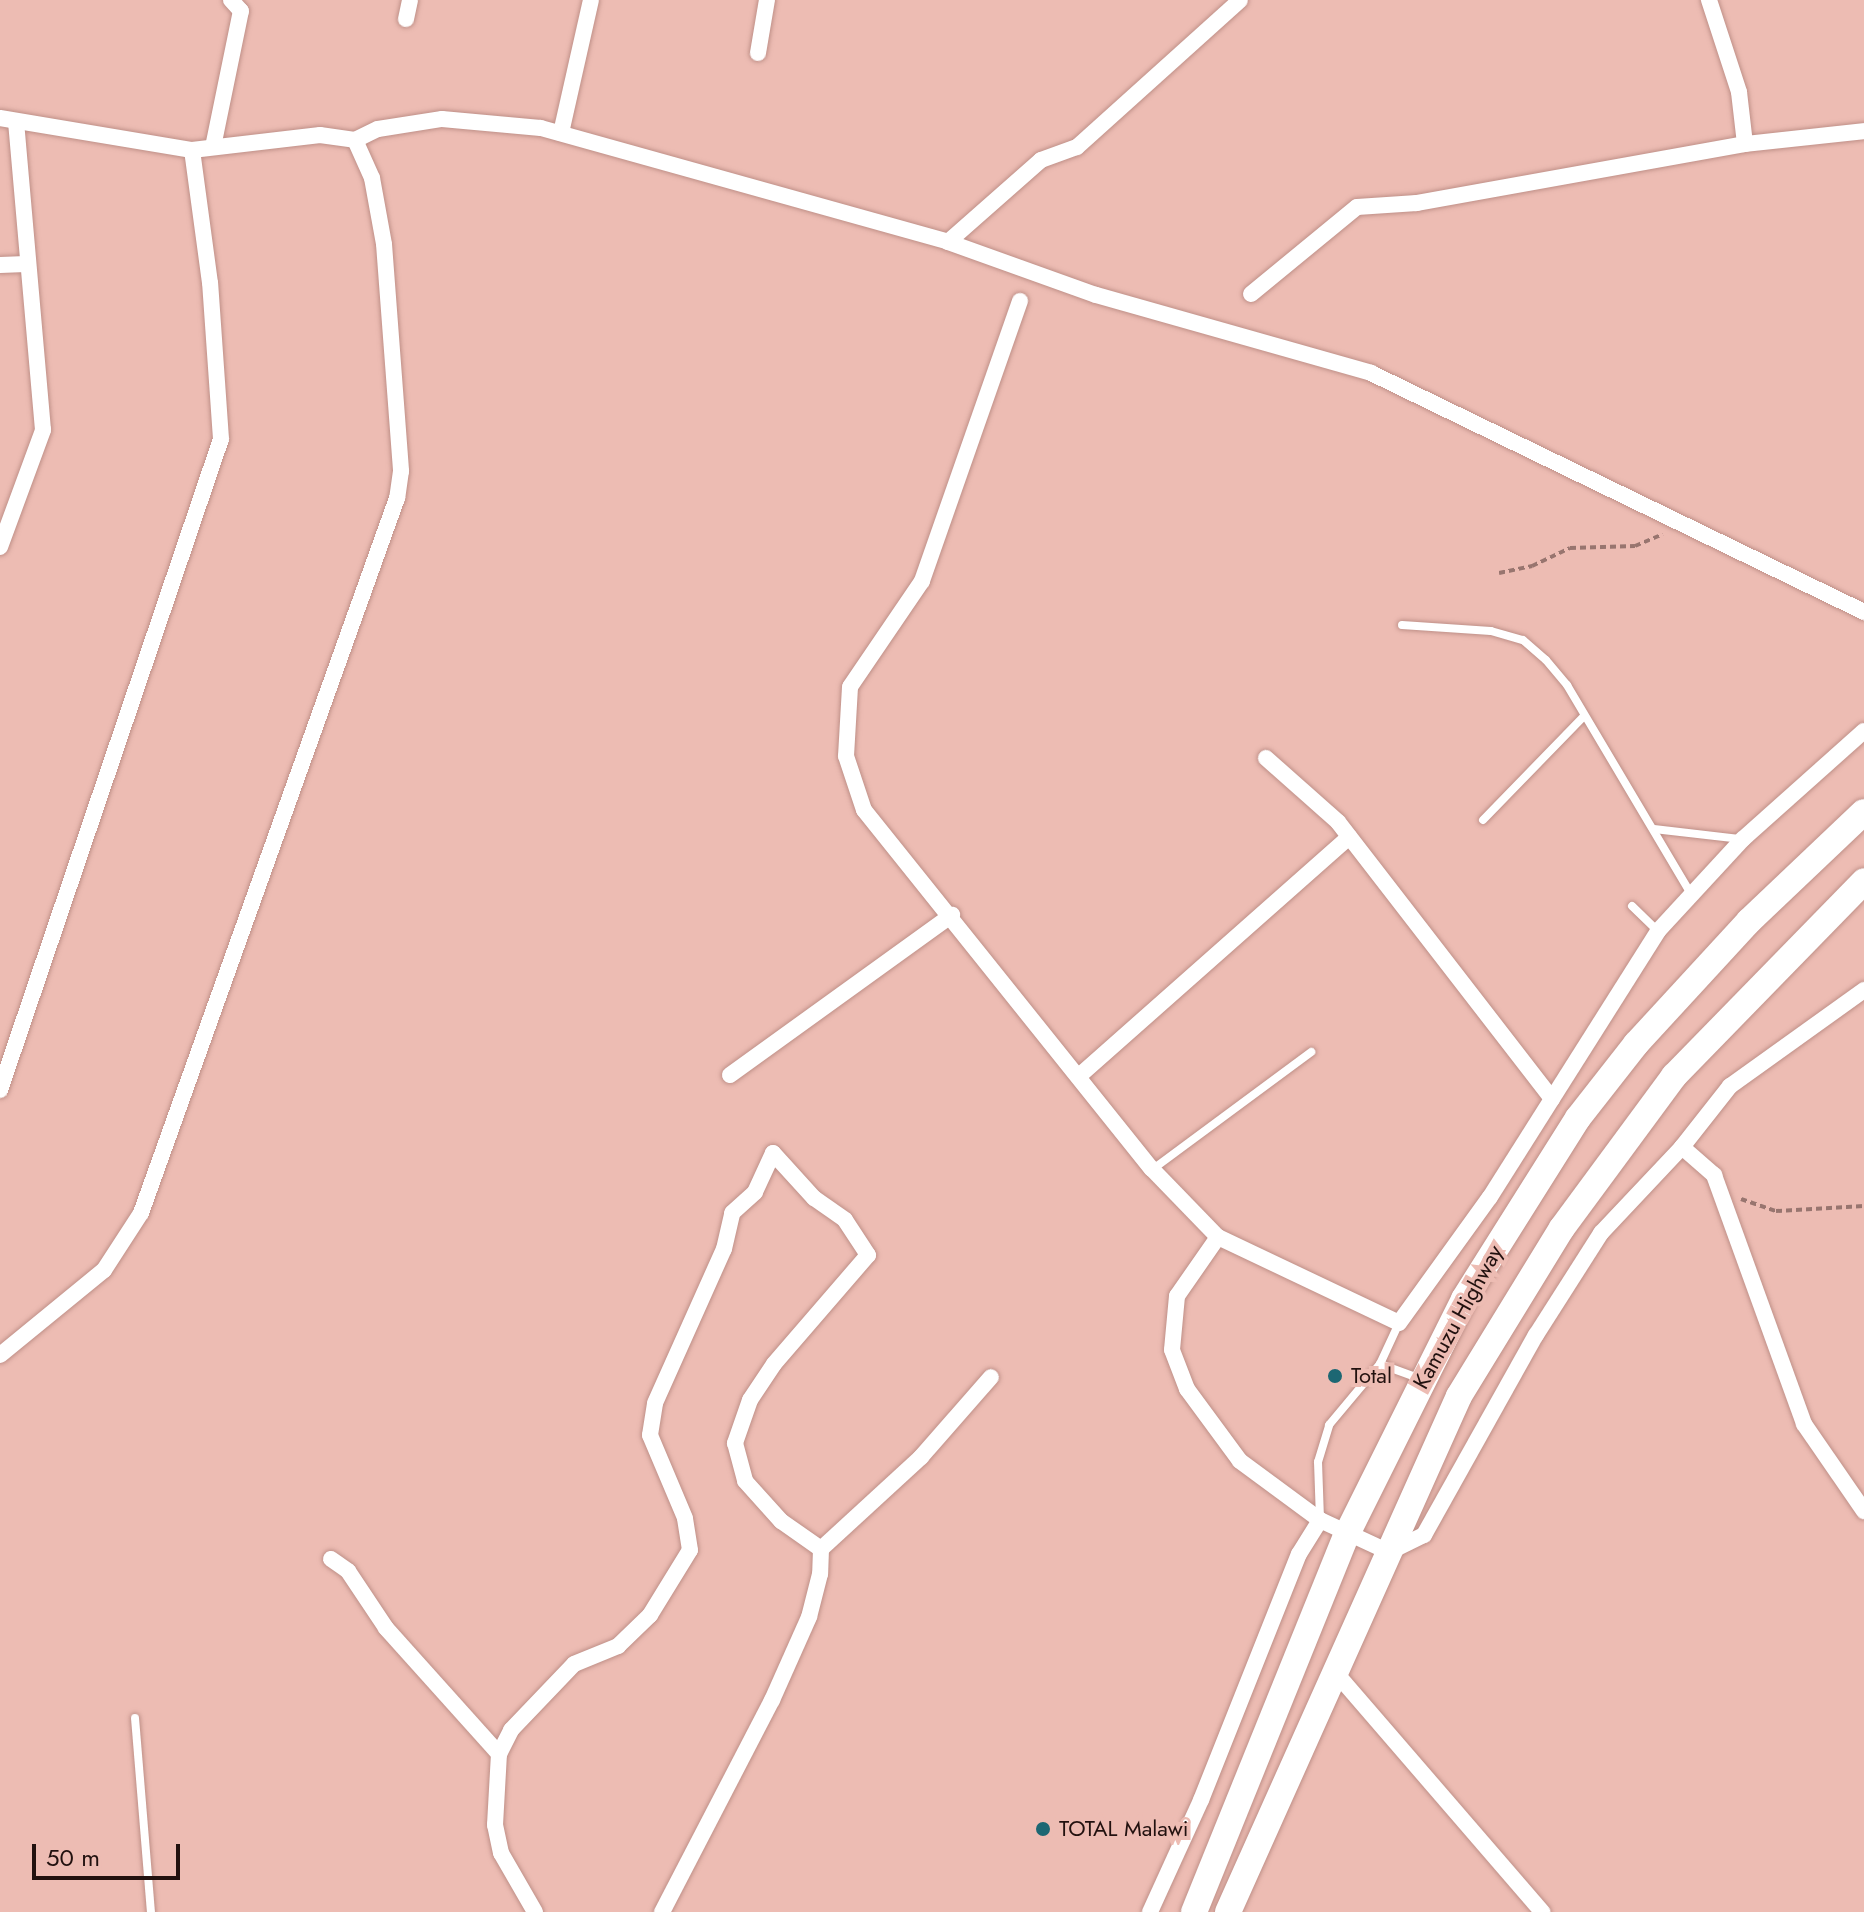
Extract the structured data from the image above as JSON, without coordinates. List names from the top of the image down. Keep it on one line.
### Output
{"streets":{"highway":["Kamuzu Highway"]},"places":["Total","TOTAL Malawi"],"scale_bar":"50 m"}
